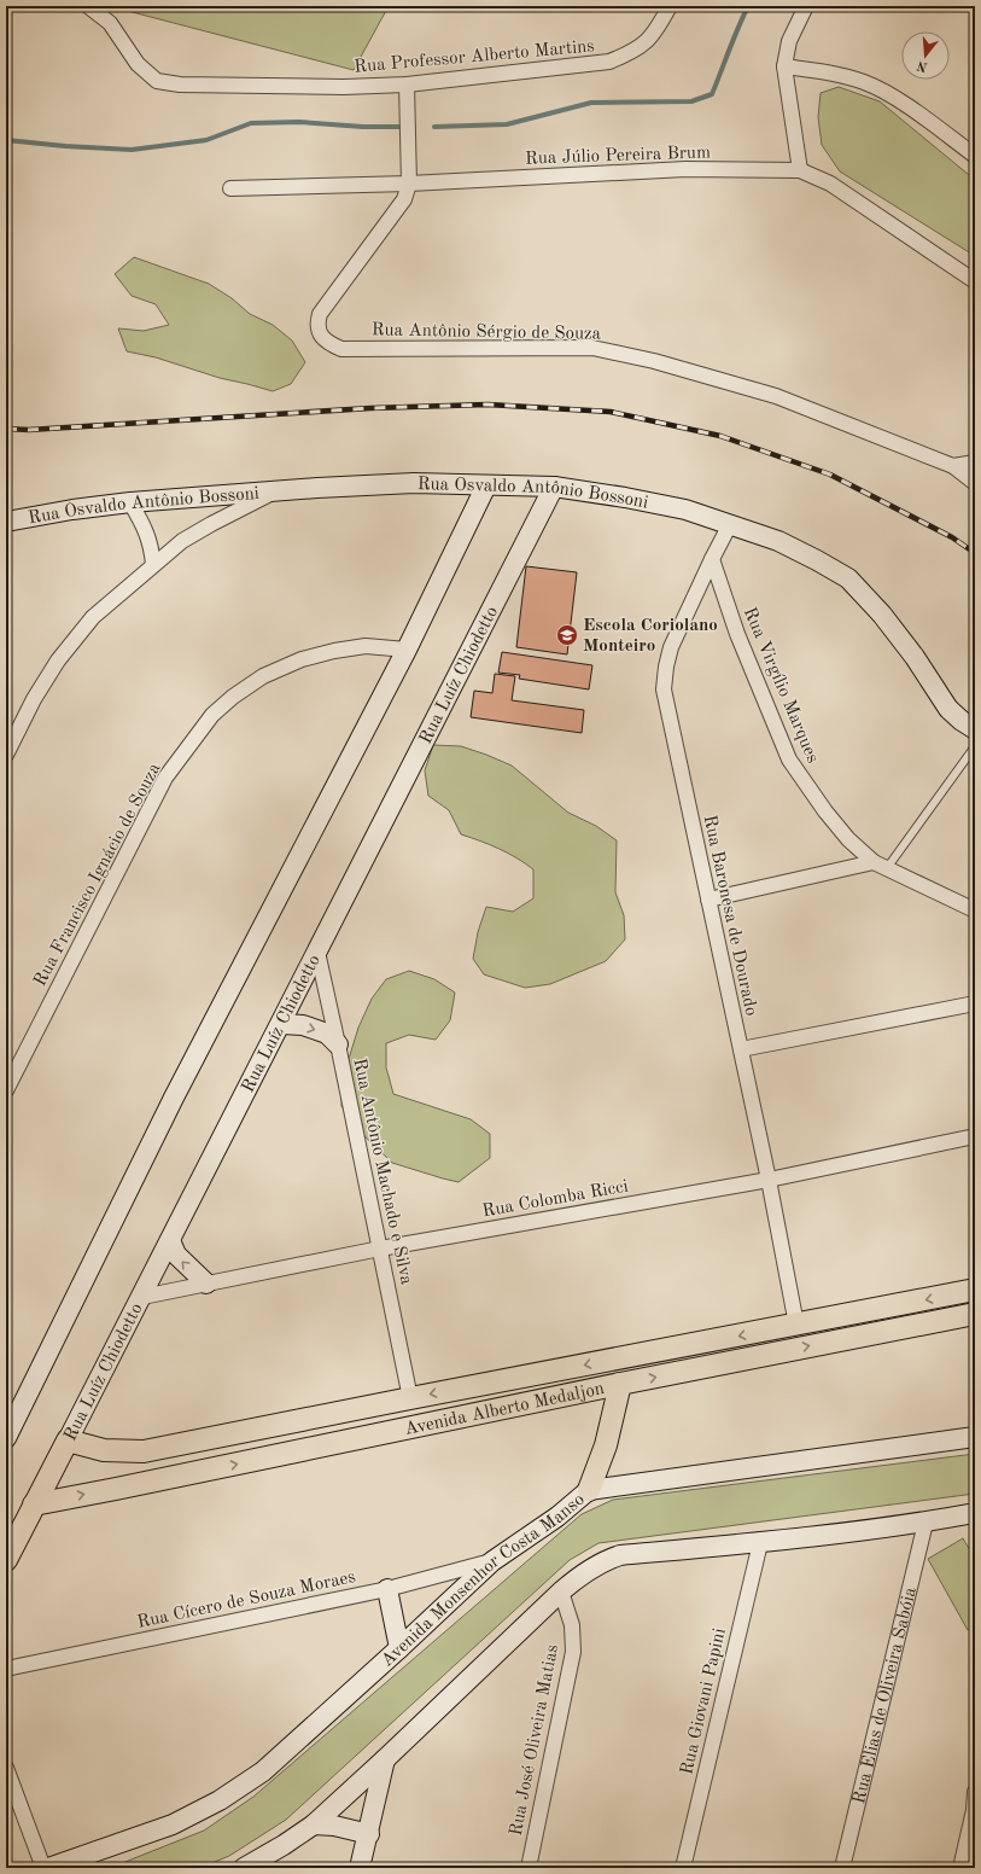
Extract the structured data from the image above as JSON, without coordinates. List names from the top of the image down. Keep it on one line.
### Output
{"streets":{"main road":["Rua Luíz Chiodetto","Avenida Alberto Medaljon"],"street":["Rua Professor Alberto Martins","Rua Júlio Pereira Brum","Rua Antônio Sérgio de Souza","Rua Osvaldo Antônio Bossoni","Rua Virgílio Marques","Rua Francisco Ignácio de Souza","Rua Baronesa de Dourado","Rua Antônio Machado e Silva","Rua Colomba Ricci","Avenida Monsenhor Costa Manso","Rua Cícero de Souza Moraes","Rua Elias de Oliveira Sabóia","Rua Giovani Papini","Rua José Oliveira Matias"]},"crossings":[["Rua Professor Alberto Martins","Rua Antônio Sérgio de Souza"],["Rua Júlio Pereira Brum","Rua Antônio Sérgio de Souza"],["Rua Osvaldo Antônio Bossoni","Rua Luíz Chiodetto"],["Rua Osvaldo Antônio Bossoni","Rua Baronesa de Dourado"],["Rua Luíz Chiodetto","Rua Antônio Machado e Silva"],["Rua Luíz Chiodetto","Rua Colomba Ricci"],["Rua Luíz Chiodetto","Avenida Alberto Medaljon"],["Rua Virgílio Marques","Rua Baronesa de Dourado"],["Rua Baronesa de Dourado","Rua Colomba Ricci"],["Rua Baronesa de Dourado","Avenida Alberto Medaljon"],["Rua Antônio Machado e Silva","Rua Colomba Ricci"],["Rua Antônio Machado e Silva","Avenida Alberto Medaljon"],["Avenida Monsenhor Costa Manso","Rua Cícero de Souza Moraes"]],"places":{"school or university":["Escola Coriolano Monteiro"]},"north":"bottom"}
